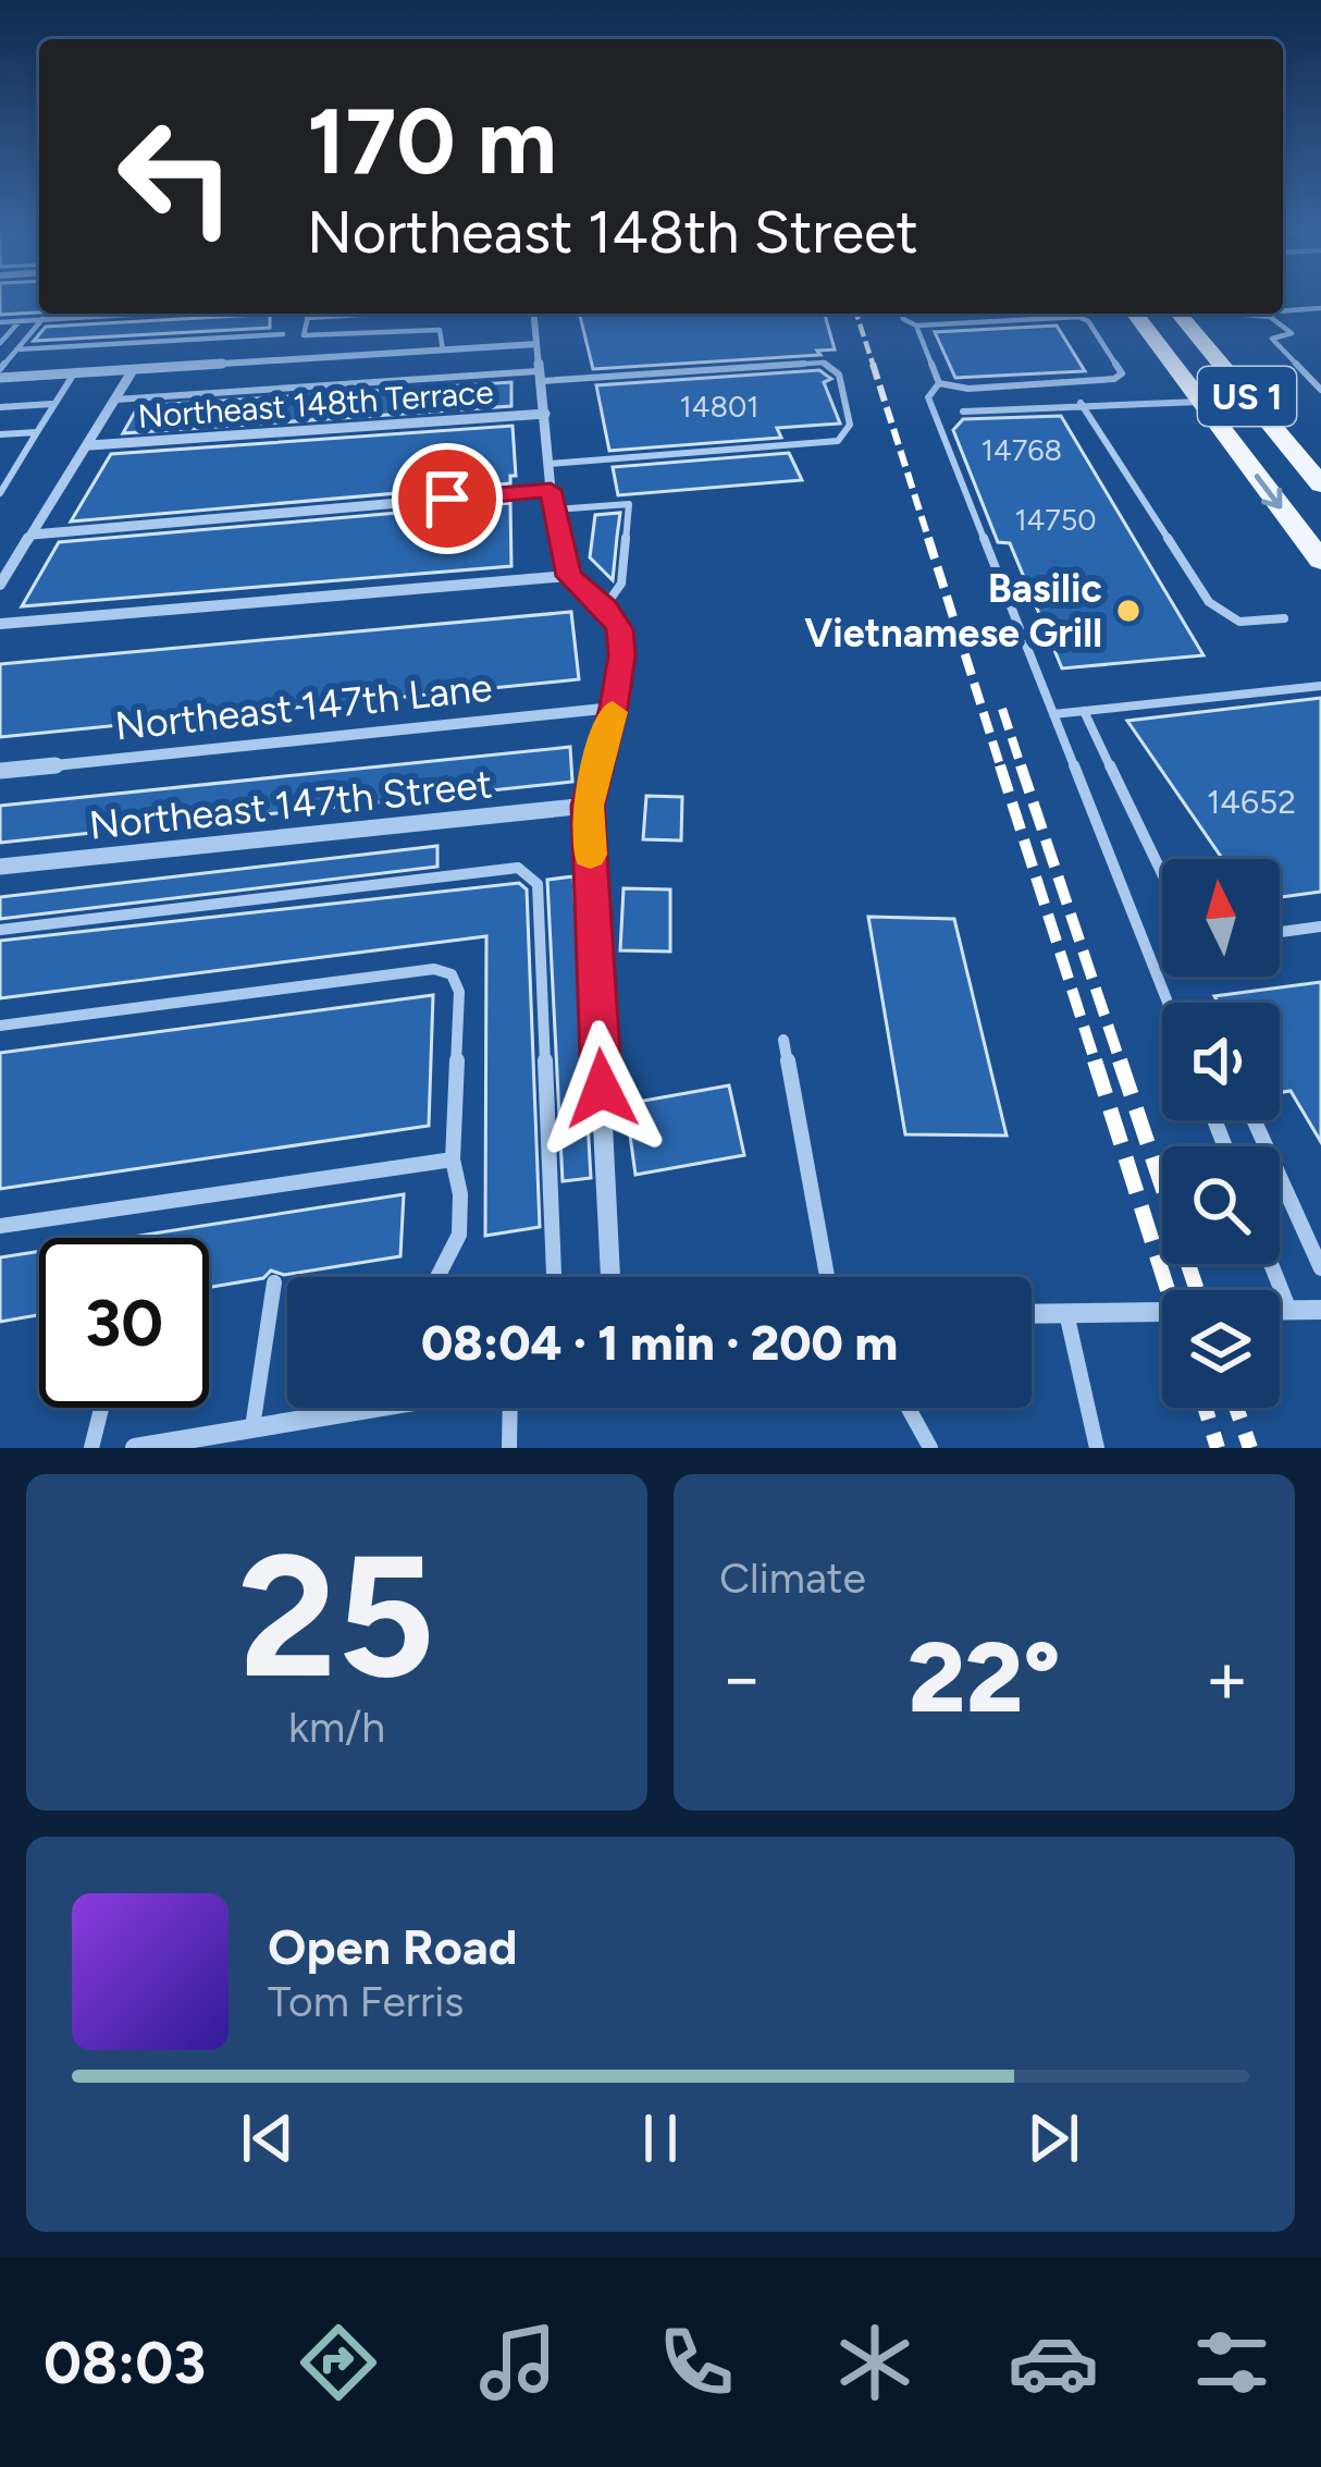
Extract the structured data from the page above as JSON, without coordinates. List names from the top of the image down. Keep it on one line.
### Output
{"streets":{"main road":["US 1"],"street":["Northeast 148th Terrace","Northeast 147th Lane","Northeast 147th Street"]},"places":["Basilic Vietnamese Grill"],"house_numbers":["14801","14768","14750","14652"],"north":"top","page":{"turn":["170 m","Northeast 148th Street"],"limit":"30","trip":"08:04 · 1 min · 200 m","tile":[["25","km/h"],"Climate"],"heat":["−","22°","+"],"song":["Open Road","Tom Ferris"],"tabs":"08:03"}}
